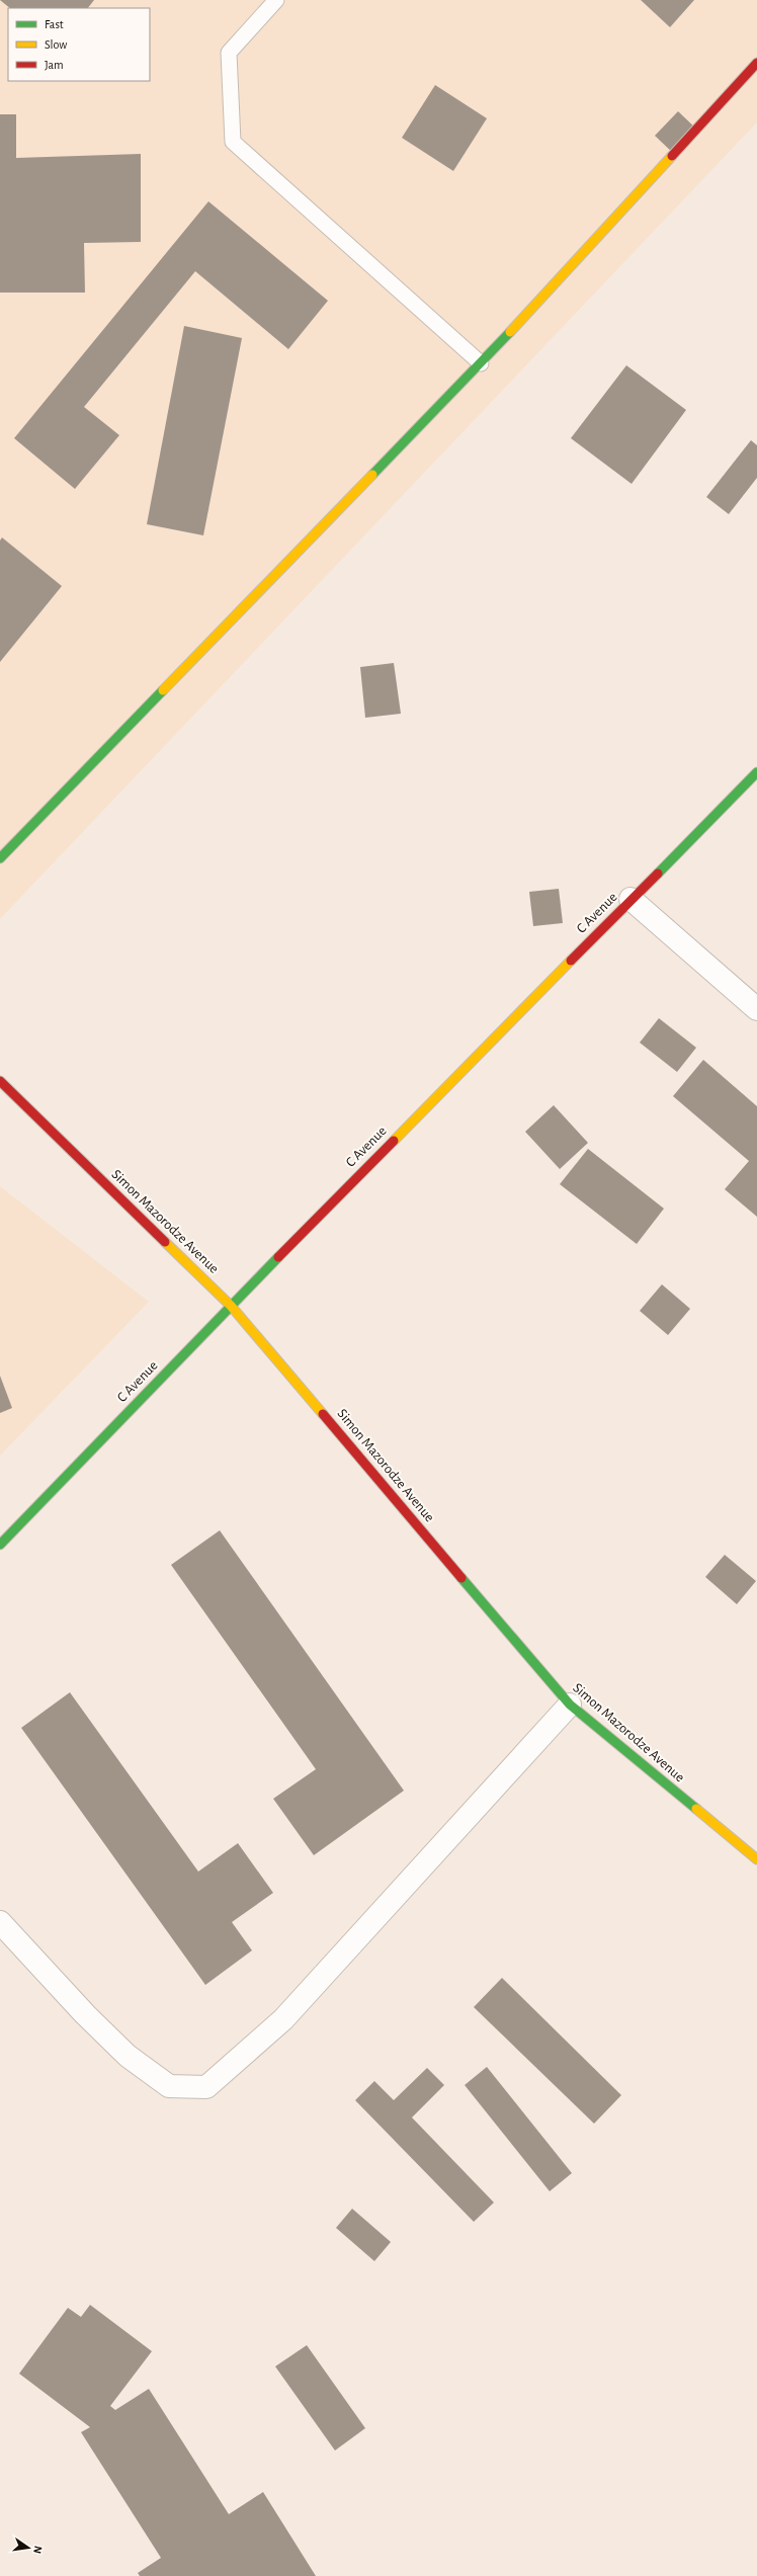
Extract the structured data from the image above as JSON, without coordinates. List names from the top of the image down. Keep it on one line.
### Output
{"streets":{"street":["C Avenue","Simon Mazorodze Avenue"]},"crossings":[["C Avenue","Simon Mazorodze Avenue"]],"legend":["Fast","Slow","Jam"],"north":"right"}
